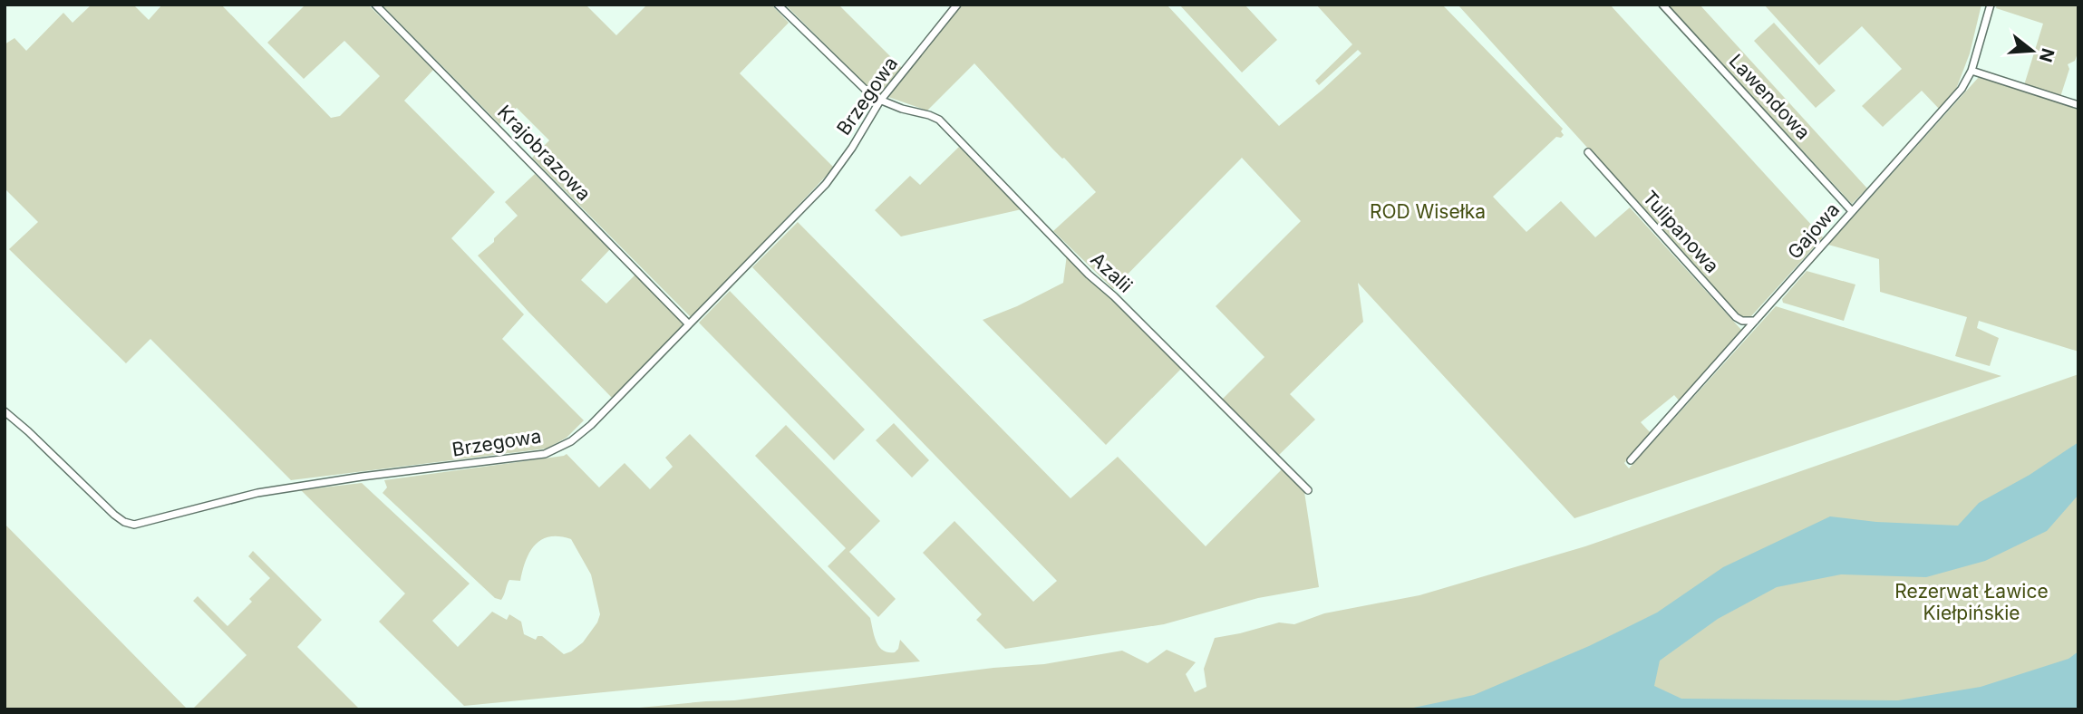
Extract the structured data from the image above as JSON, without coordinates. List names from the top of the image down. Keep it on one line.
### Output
{"streets":{"street":["Brzegowa","Lawendowa","Krajobrazowa","Gajowa","Tulipanowa","Azalii"]},"crossings":[["Brzegowa","Krajobrazowa"],["Brzegowa","Azalii"],["Lawendowa","Gajowa"],["Gajowa","Tulipanowa"]],"parks":["ROD Wisełka","Rezerwat Ławice Kiełpińskie"],"north":"right"}
